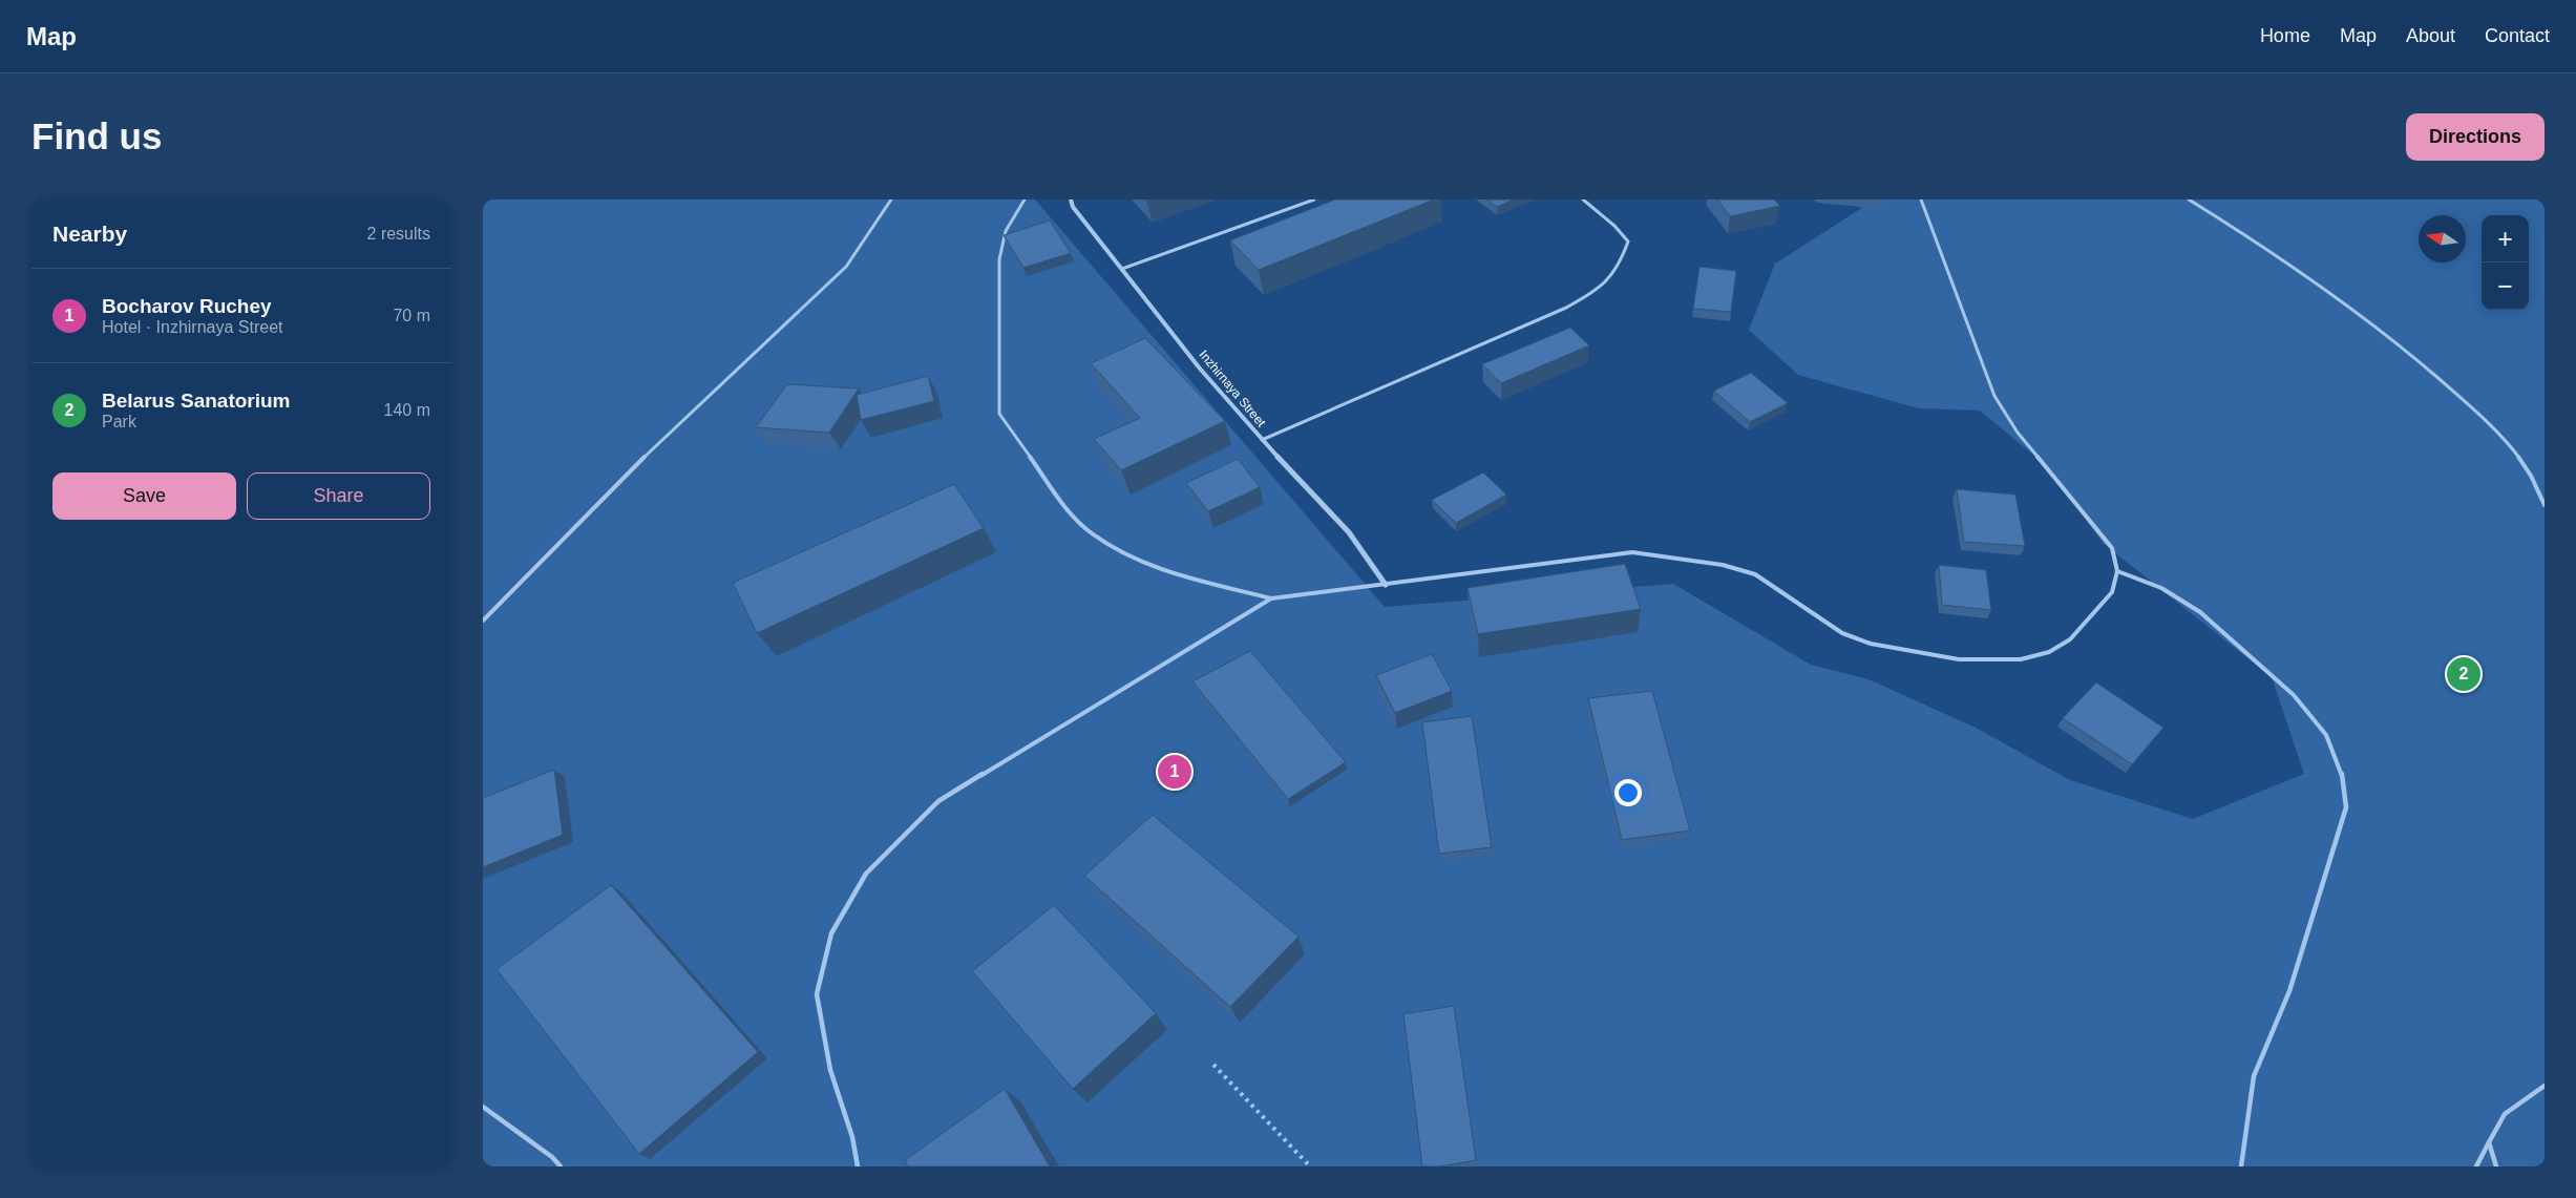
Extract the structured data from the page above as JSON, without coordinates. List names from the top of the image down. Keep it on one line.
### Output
{"streets":{"street":["Inzhirnaya Street"]},"north":"left","page":{"header":"Map","nav":["Home","Map","About","Contact"],"buttons":["Directions",["Save","Share"]],"title":"Find us","heading":["Nearby","2 results"],"map_buttons":["+","−"],"list":[{"mark":"1","name":"Bocharov Ruchey","note":"Hotel · Inzhirnaya Street","value":"70 m"},{"mark":"2","name":"Belarus Sanatorium","note":"Park","value":"140 m"}],"pins":["2","1"]}}
